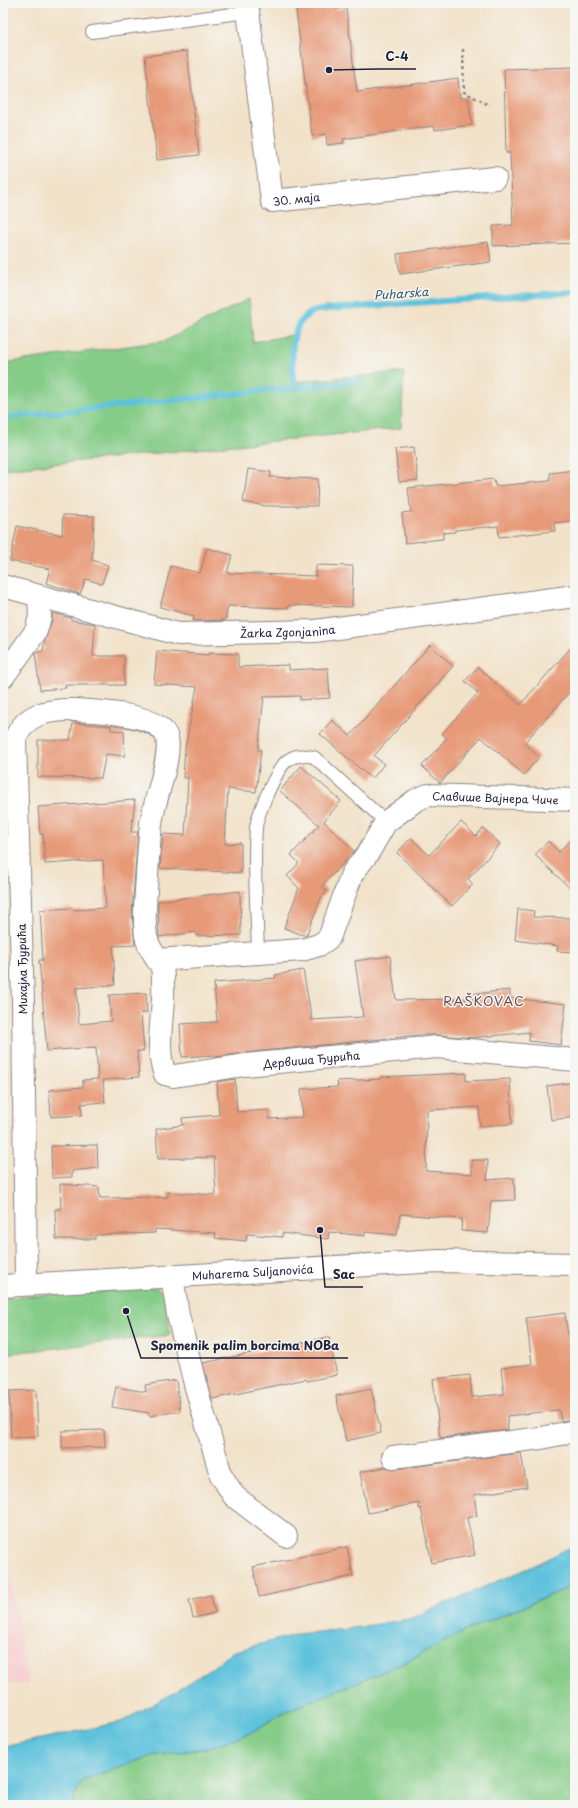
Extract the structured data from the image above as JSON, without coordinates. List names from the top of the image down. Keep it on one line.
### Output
{"streets":{"street":["30. маја","Žarka Zgonjanina","Славише Вајнера Чиче","Михајла Ђурића","Дервиша Ђурића","Muharema Suljanovića"]},"crossings":[["Михајла Ђурића","Дервиша Ђурића"],["Михајла Ђурића","Muharema Suljanovića"]],"districts":["RAŠKOVAC"],"water":["Puharska"],"places":["C-4","Sac","Spomenik palim borcima NOBa"]}
